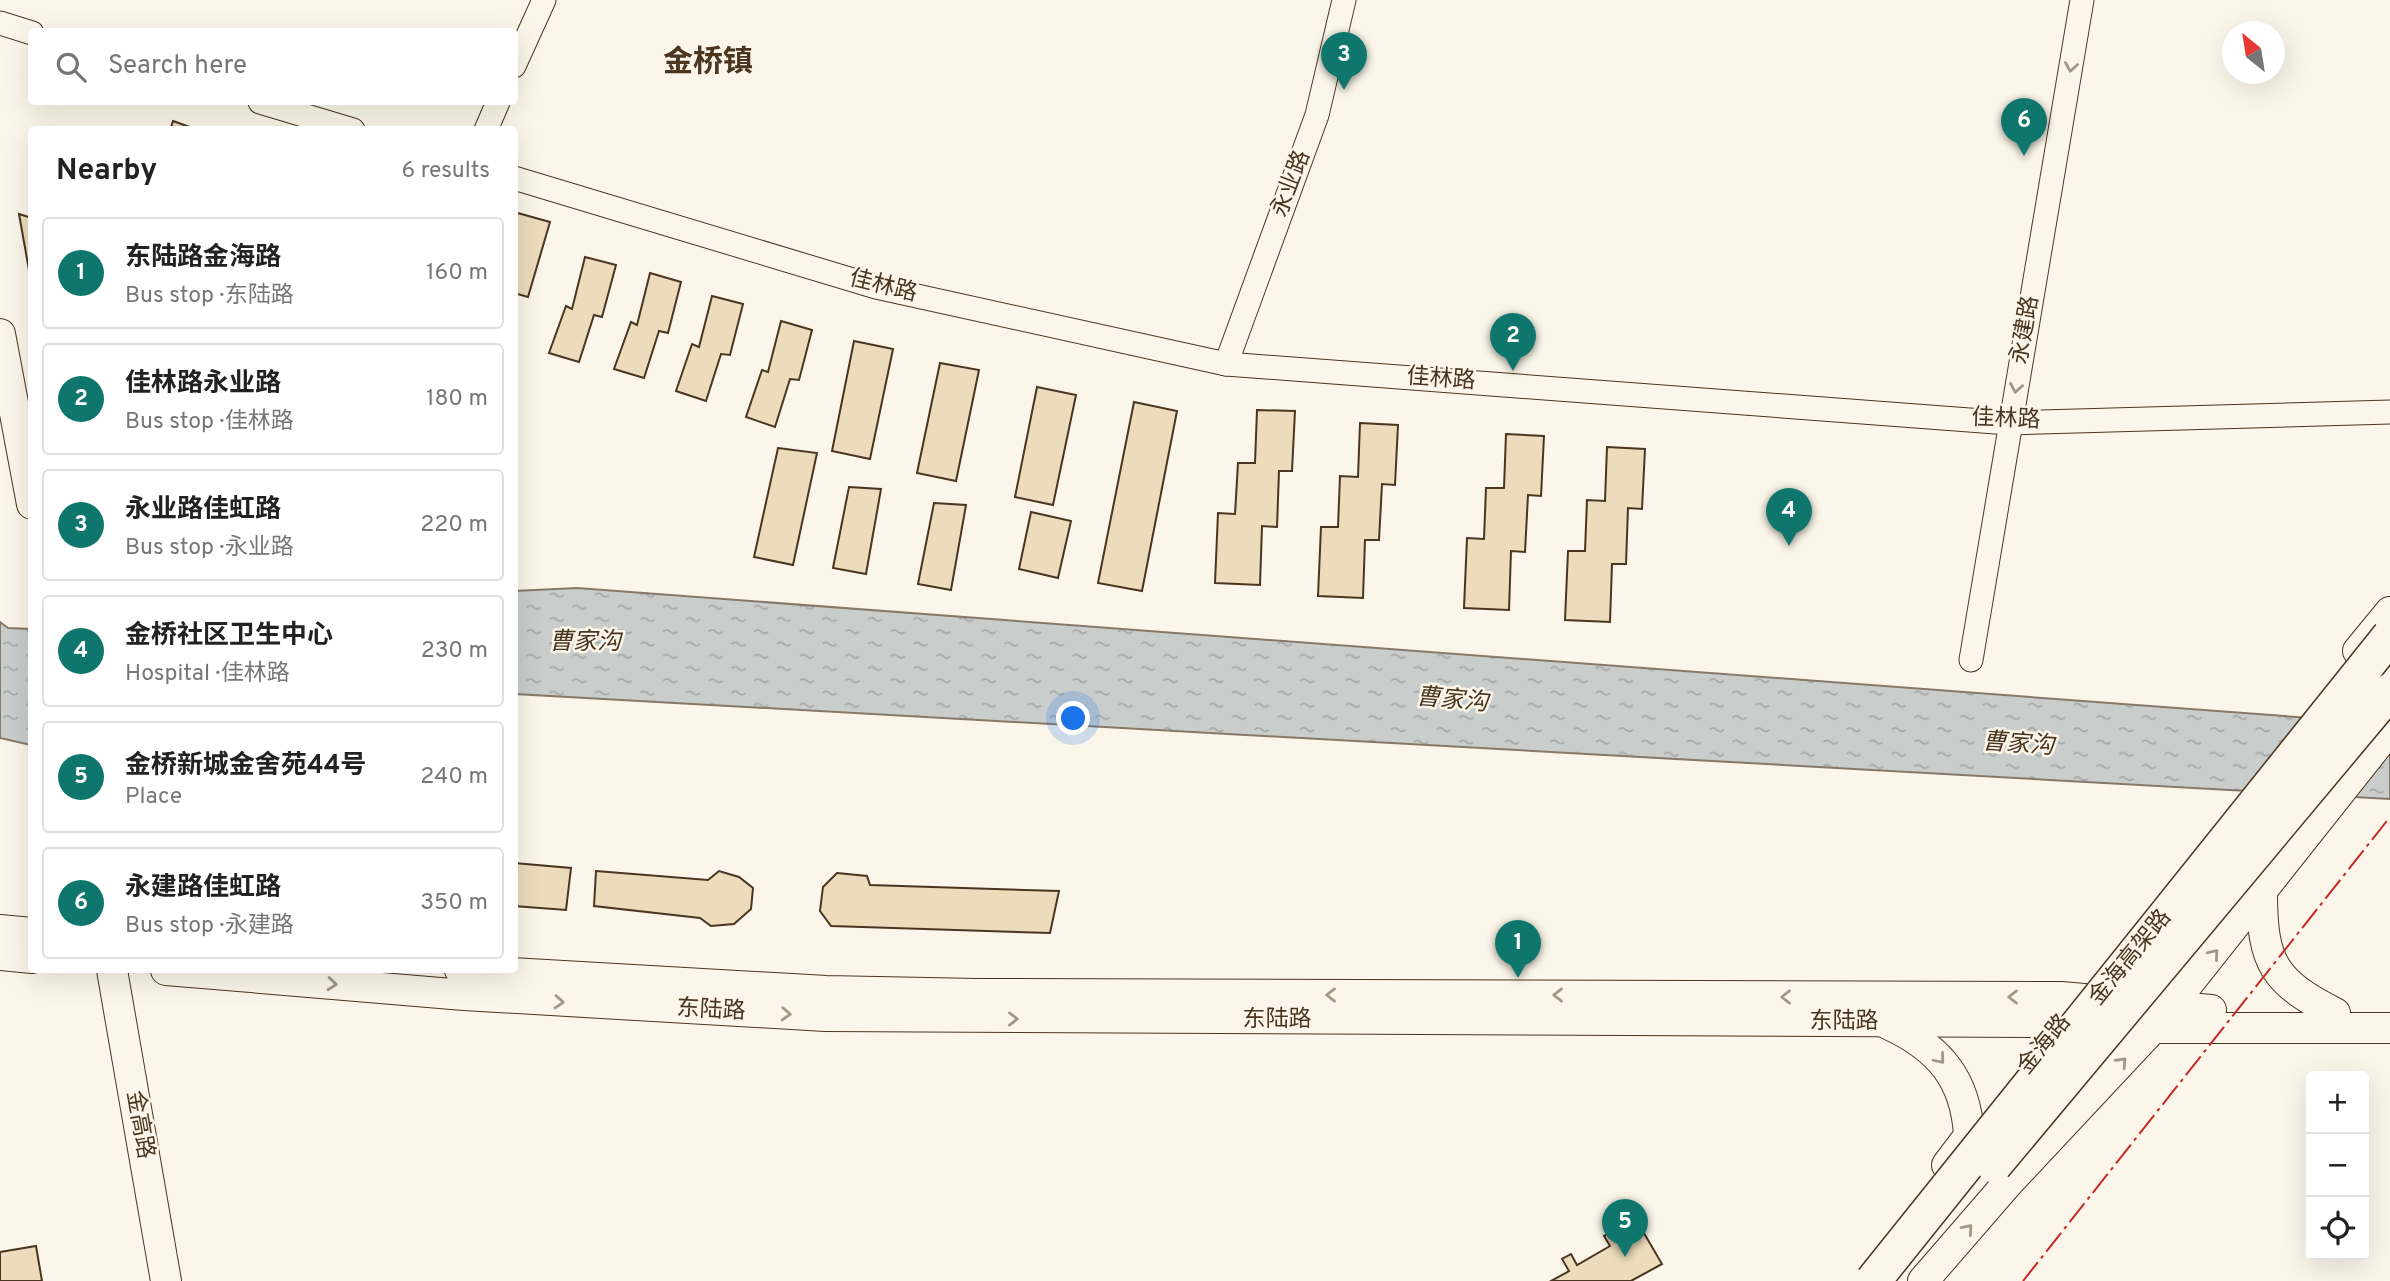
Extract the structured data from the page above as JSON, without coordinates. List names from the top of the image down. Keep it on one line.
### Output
{"streets":{"highway":["金海高架路"],"main road":["东陆路","金海路","金高路"],"street":["永业路","佳林路","永建路"]},"crossings":[["永业路","佳林路"],["佳林路","永建路"],["东陆路","金海路"]],"one_way":["永建路"],"districts":["金桥镇"],"water":["曹家沟"],"north":"top left","page":{"search":"Search here","pins":["3","6","2","4","1","5"],"heading":["Nearby","6 results"],"list":[{"mark":"1","name":"东陆路金海路","note":"Bus stop · 东陆路","value":"160 m"},{"mark":"2","name":"佳林路永业路","note":"Bus stop · 佳林路","value":"180 m"},{"mark":"3","name":"永业路佳虹路","note":"Bus stop · 永业路","value":"220 m"},{"mark":"4","name":"金桥社区卫生中心","note":"Hospital · 佳林路","value":"230 m"},{"mark":"5","name":"金桥新城金舍苑44号","note":"Place","value":"240 m"},{"mark":"6","name":"永建路佳虹路","note":"Bus stop · 永建路","value":"350 m"}],"map_buttons":["+","−"]}}
